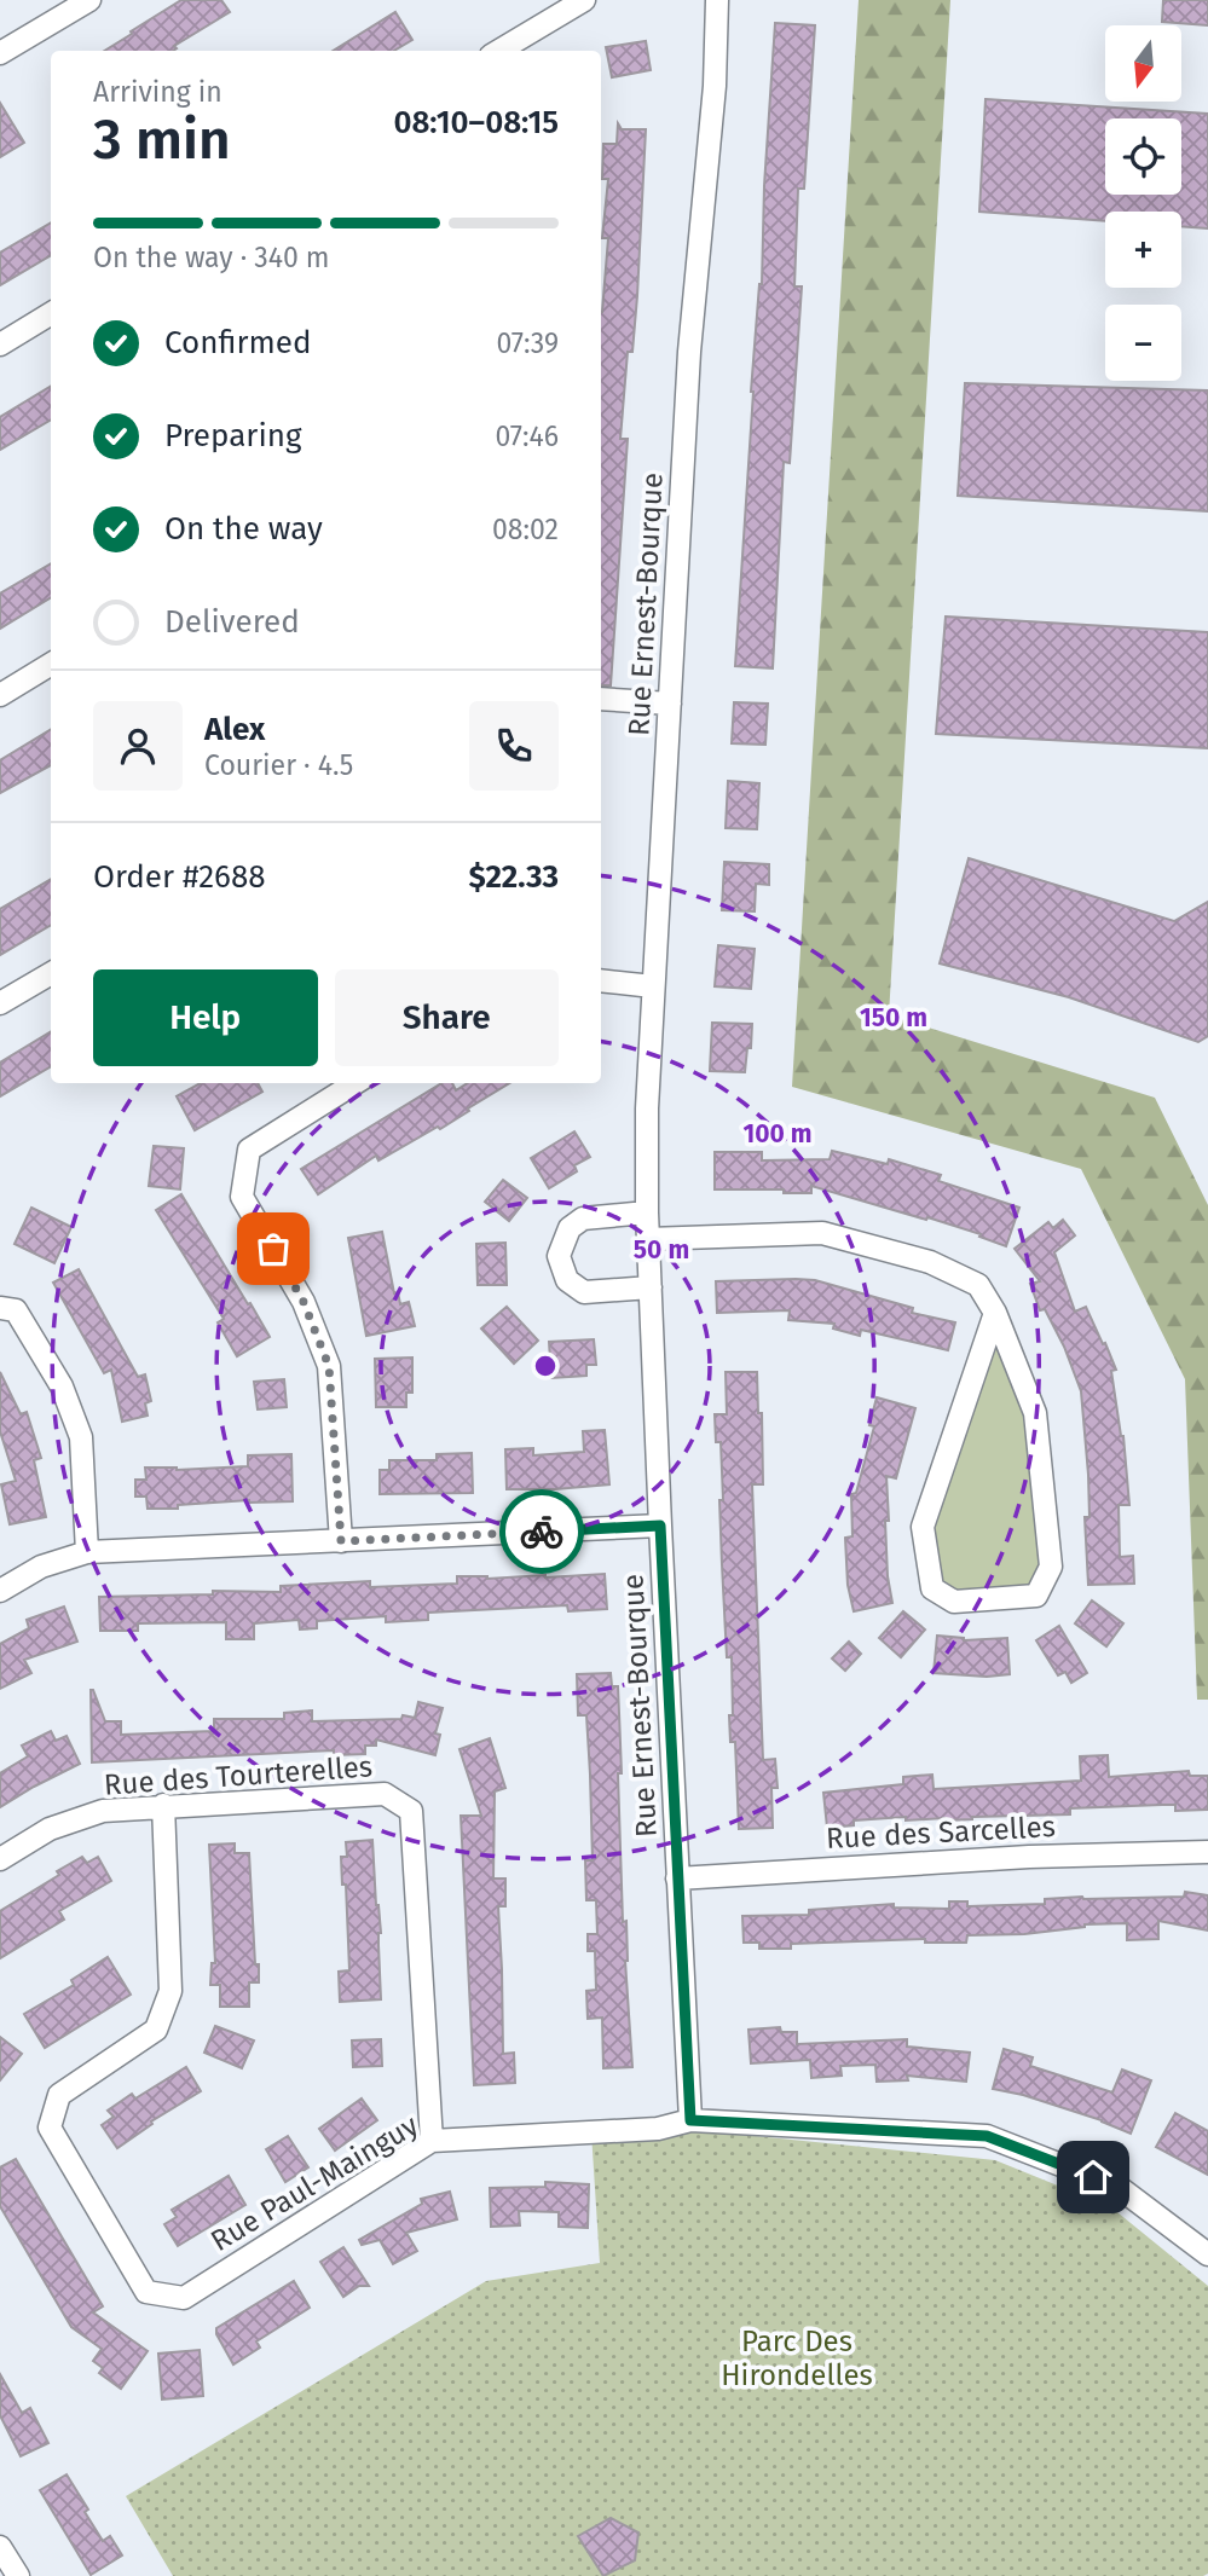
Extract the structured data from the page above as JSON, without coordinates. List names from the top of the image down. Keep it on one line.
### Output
{"streets":{"street":["Rue Ernest-Bourque","Rue des Tourterelles","Rue des Sarcelles","Rue Paul-Mainguy"]},"crossings":[["Rue Ernest-Bourque","Rue des Sarcelles"],["Rue Ernest-Bourque","Rue Paul-Mainguy"],["Rue des Tourterelles","Rue Paul-Mainguy"]],"parks":["Parc Des Hirondelles"],"north":"bottom","page":{"map_buttons":["+","−"],"heading":["3 min","Arriving in","08:10–08:15"],"panel":["Alex","Courier · 4.5","Order #2688","$22.33"],"bar":"On the way · 340 m","list":[["Confirmed","07:39"],["Preparing","07:46"],["On the way","08:02"],"Delivered"],"buttons":["Help","Share"]},"rings":["150 m","100 m","50 m"]}
